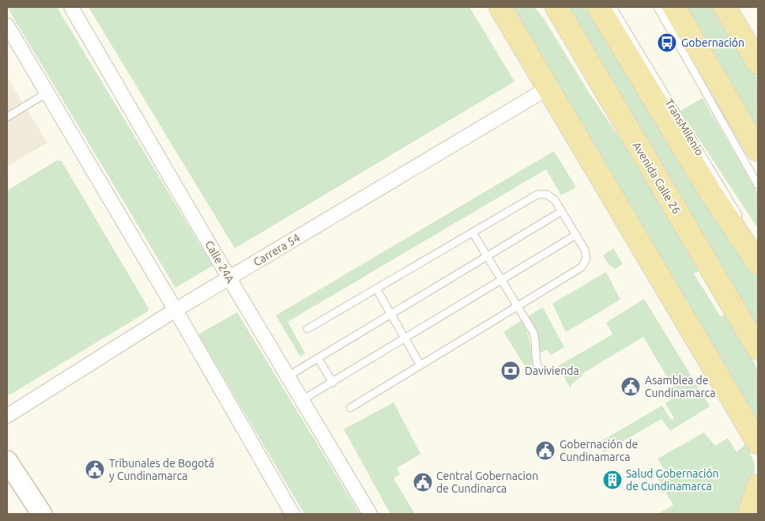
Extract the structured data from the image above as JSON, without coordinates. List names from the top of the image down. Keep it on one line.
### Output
{"streets":{"main road":["Avenida Calle 26"],"street":["Carrera 54","Calle 24A"],"lane":["TransMilenio"]},"crossings":[["Carrera 54","Calle 24A"]],"places":{"bus stop":["Gobernación"],"bank":["Davivienda"],"public building":["Asamblea de Cundinamarca","Gobernación de Cundinamarca","Tribunales de Bogotá y Cundinamarca","Central Gobernacion de Cundinarca"],"building":["Salud Gobernación de Cundinamarca"]}}
